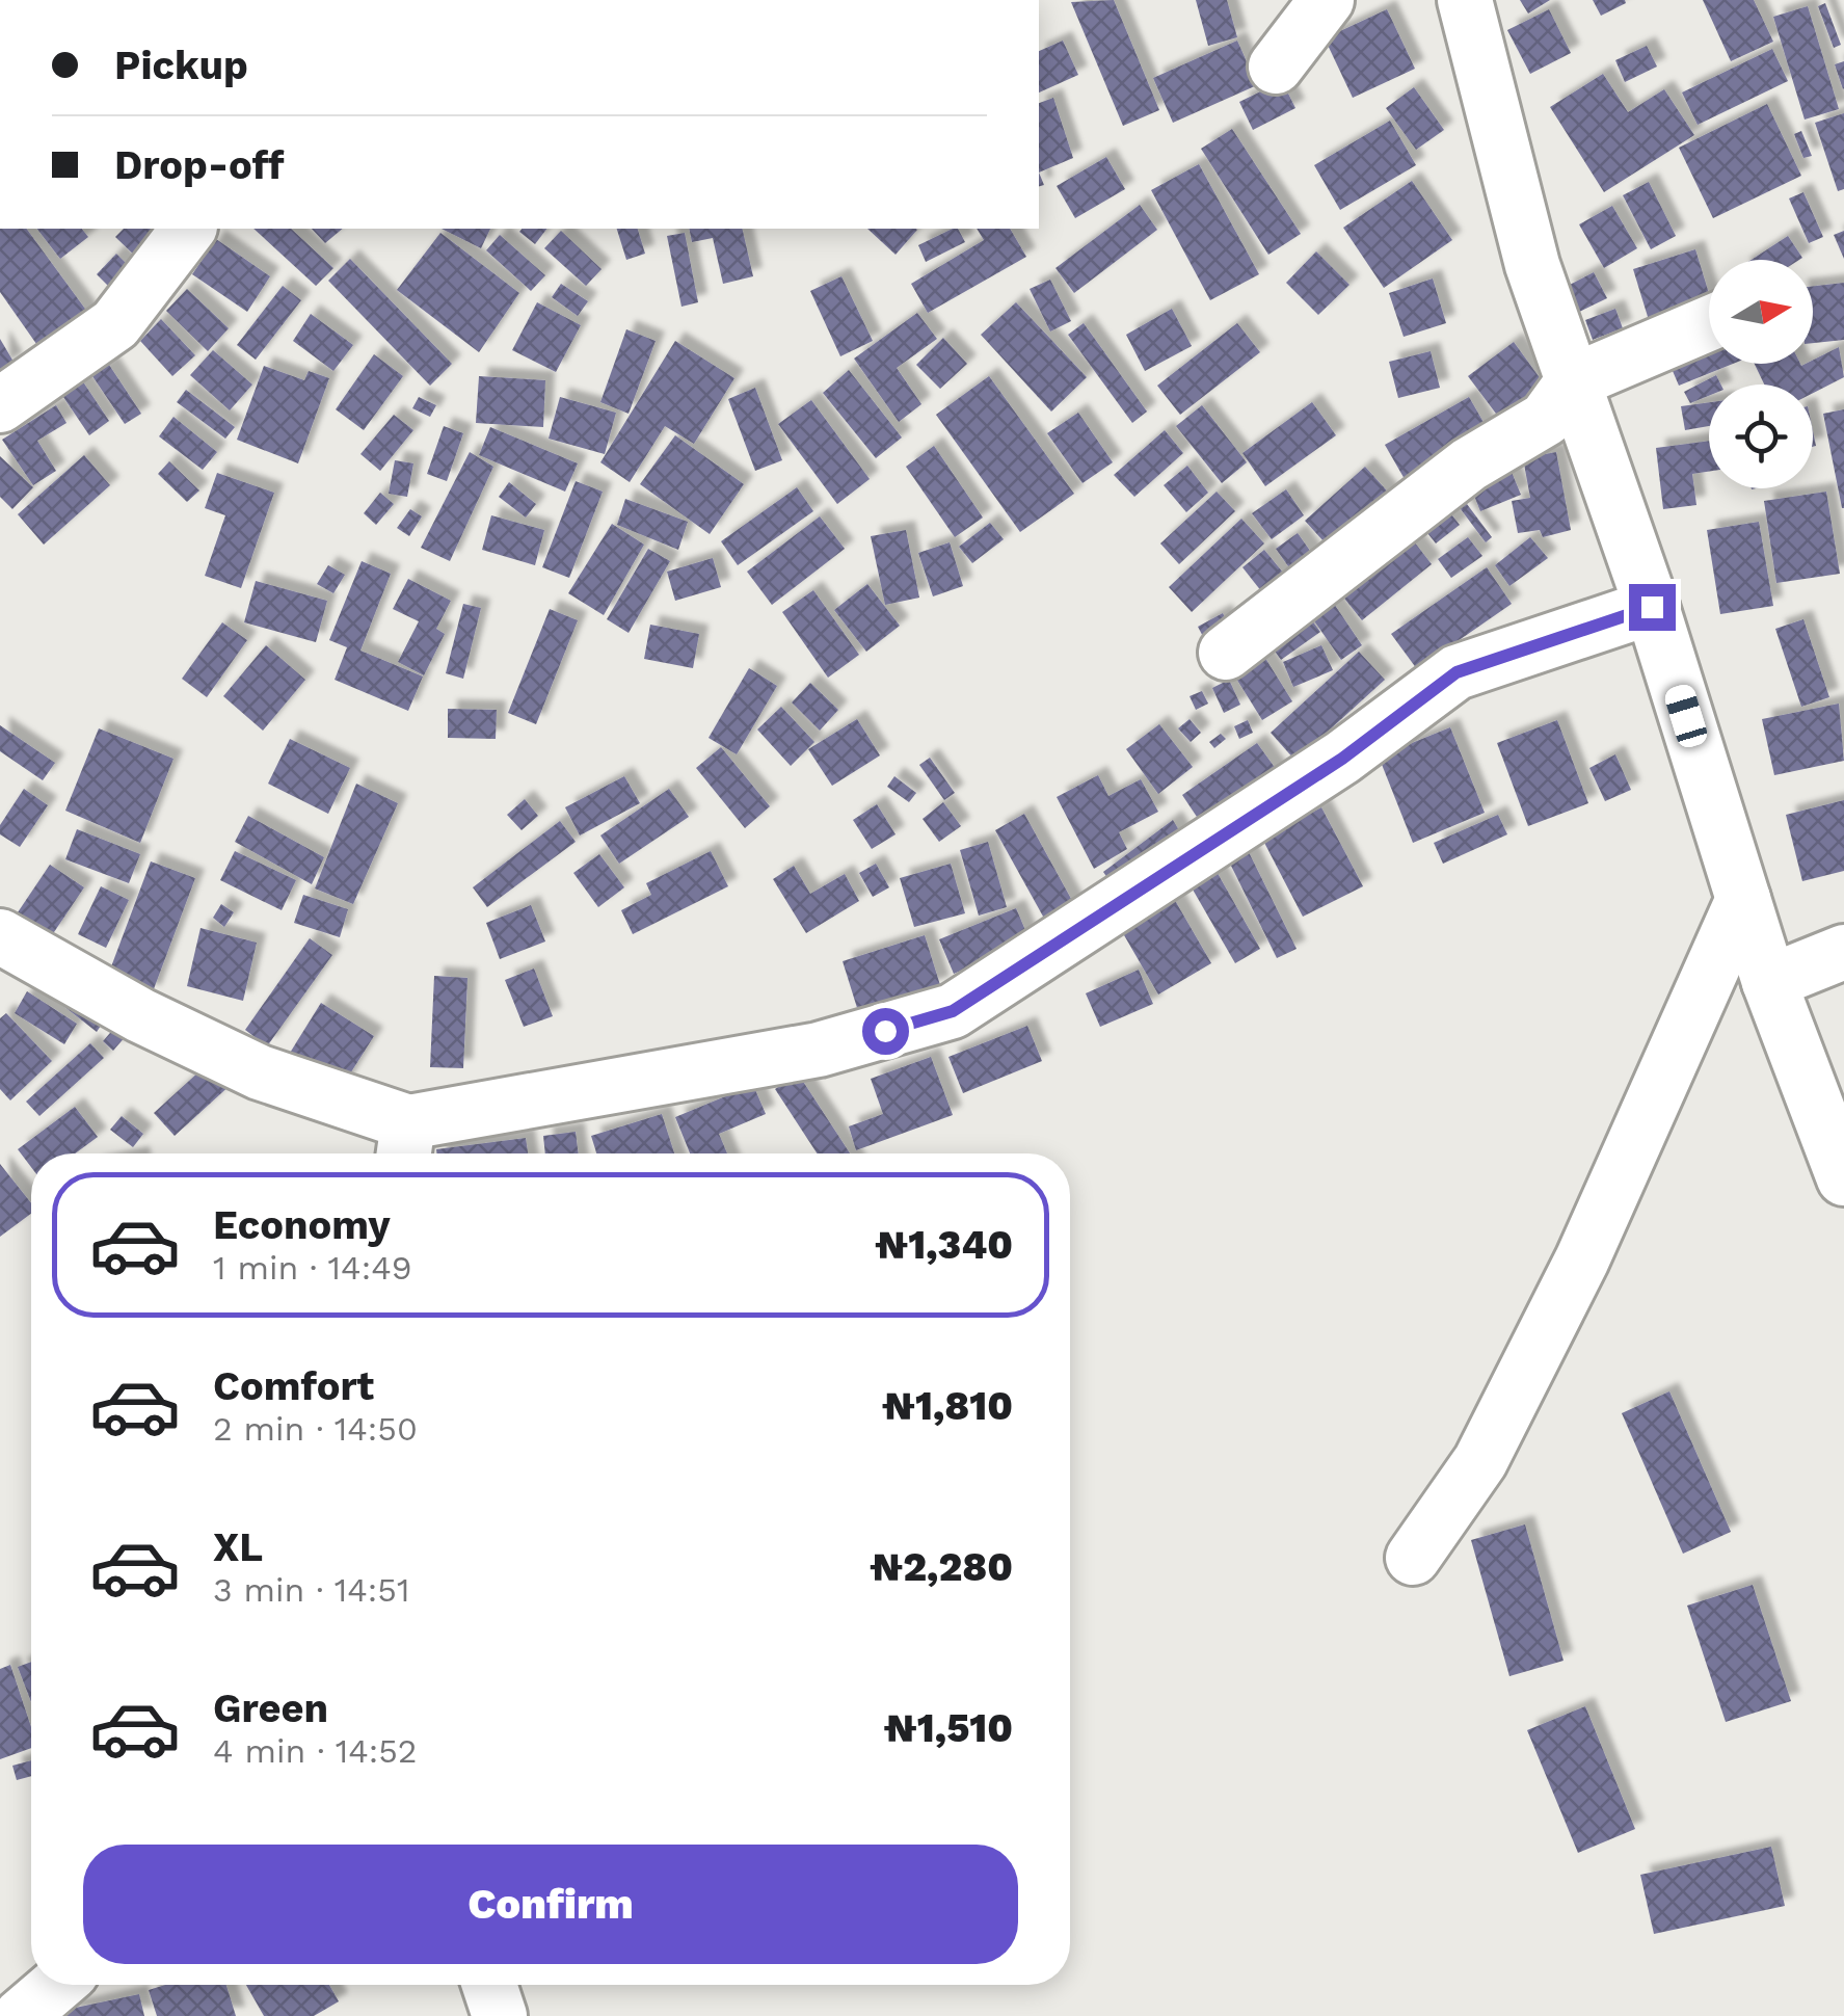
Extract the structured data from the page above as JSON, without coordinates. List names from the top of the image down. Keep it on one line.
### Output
{"north":"right","page":{"banner":["Pickup","Drop-off"],"list":[{"name":"Economy","note":"1 min · 14:49","value":"₦1,340"},{"name":"Comfort","note":"2 min · 14:50","value":"₦1,810"},{"name":"XL","note":"3 min · 14:51","value":"₦2,280"},{"name":"Green","note":"4 min · 14:52","value":"₦1,510"}],"buttons":"Confirm"}}
